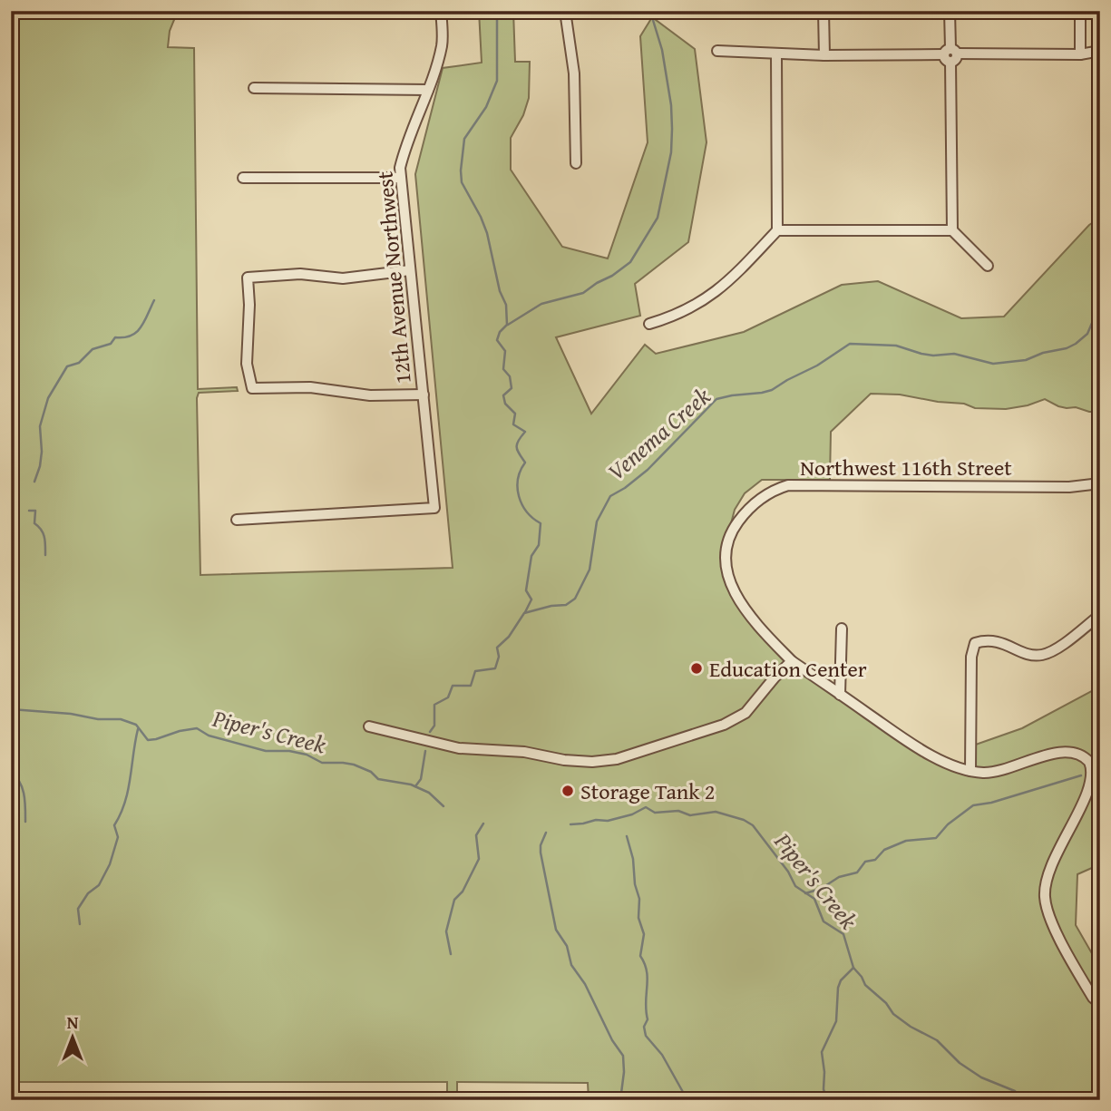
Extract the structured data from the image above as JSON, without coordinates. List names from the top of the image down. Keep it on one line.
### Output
{"streets":{"street":["12th Avenue Northwest","Northwest 116th Street"]},"water":["Venema Creek","Piper's Creek"],"places":["Education Center","Storage Tank 2"],"north":"top"}
